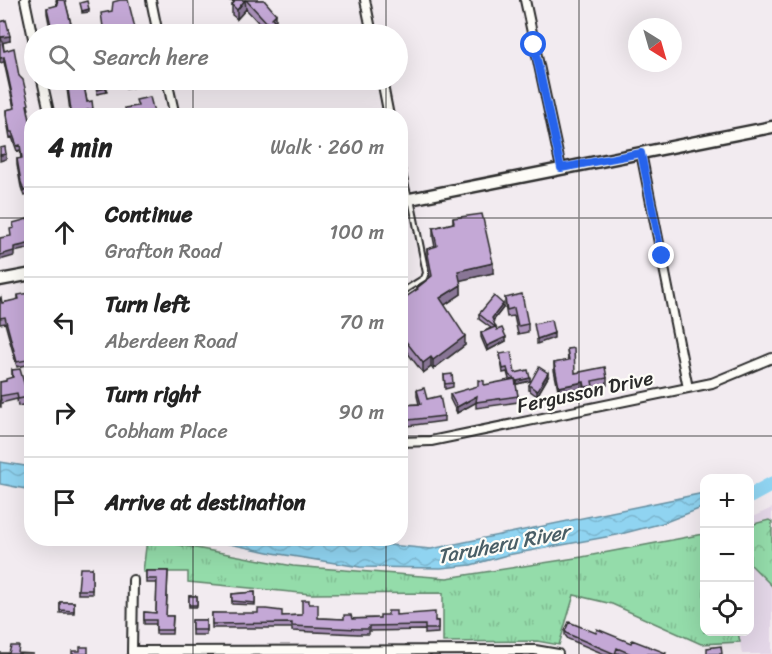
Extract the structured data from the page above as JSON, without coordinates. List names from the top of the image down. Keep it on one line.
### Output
{"streets":{"street":["Fergusson Drive"]},"water":["Taruheru River"],"north":"bottom right","page":{"search":"Search here","heading":["4 min","Walk · 260 m"],"list":[["Continue","Grafton Road","100 m"],["Turn left","Aberdeen Road","70 m"],["Turn right","Cobham Place","90 m"],"Arrive at destination"],"map_buttons":["+","−"]}}
